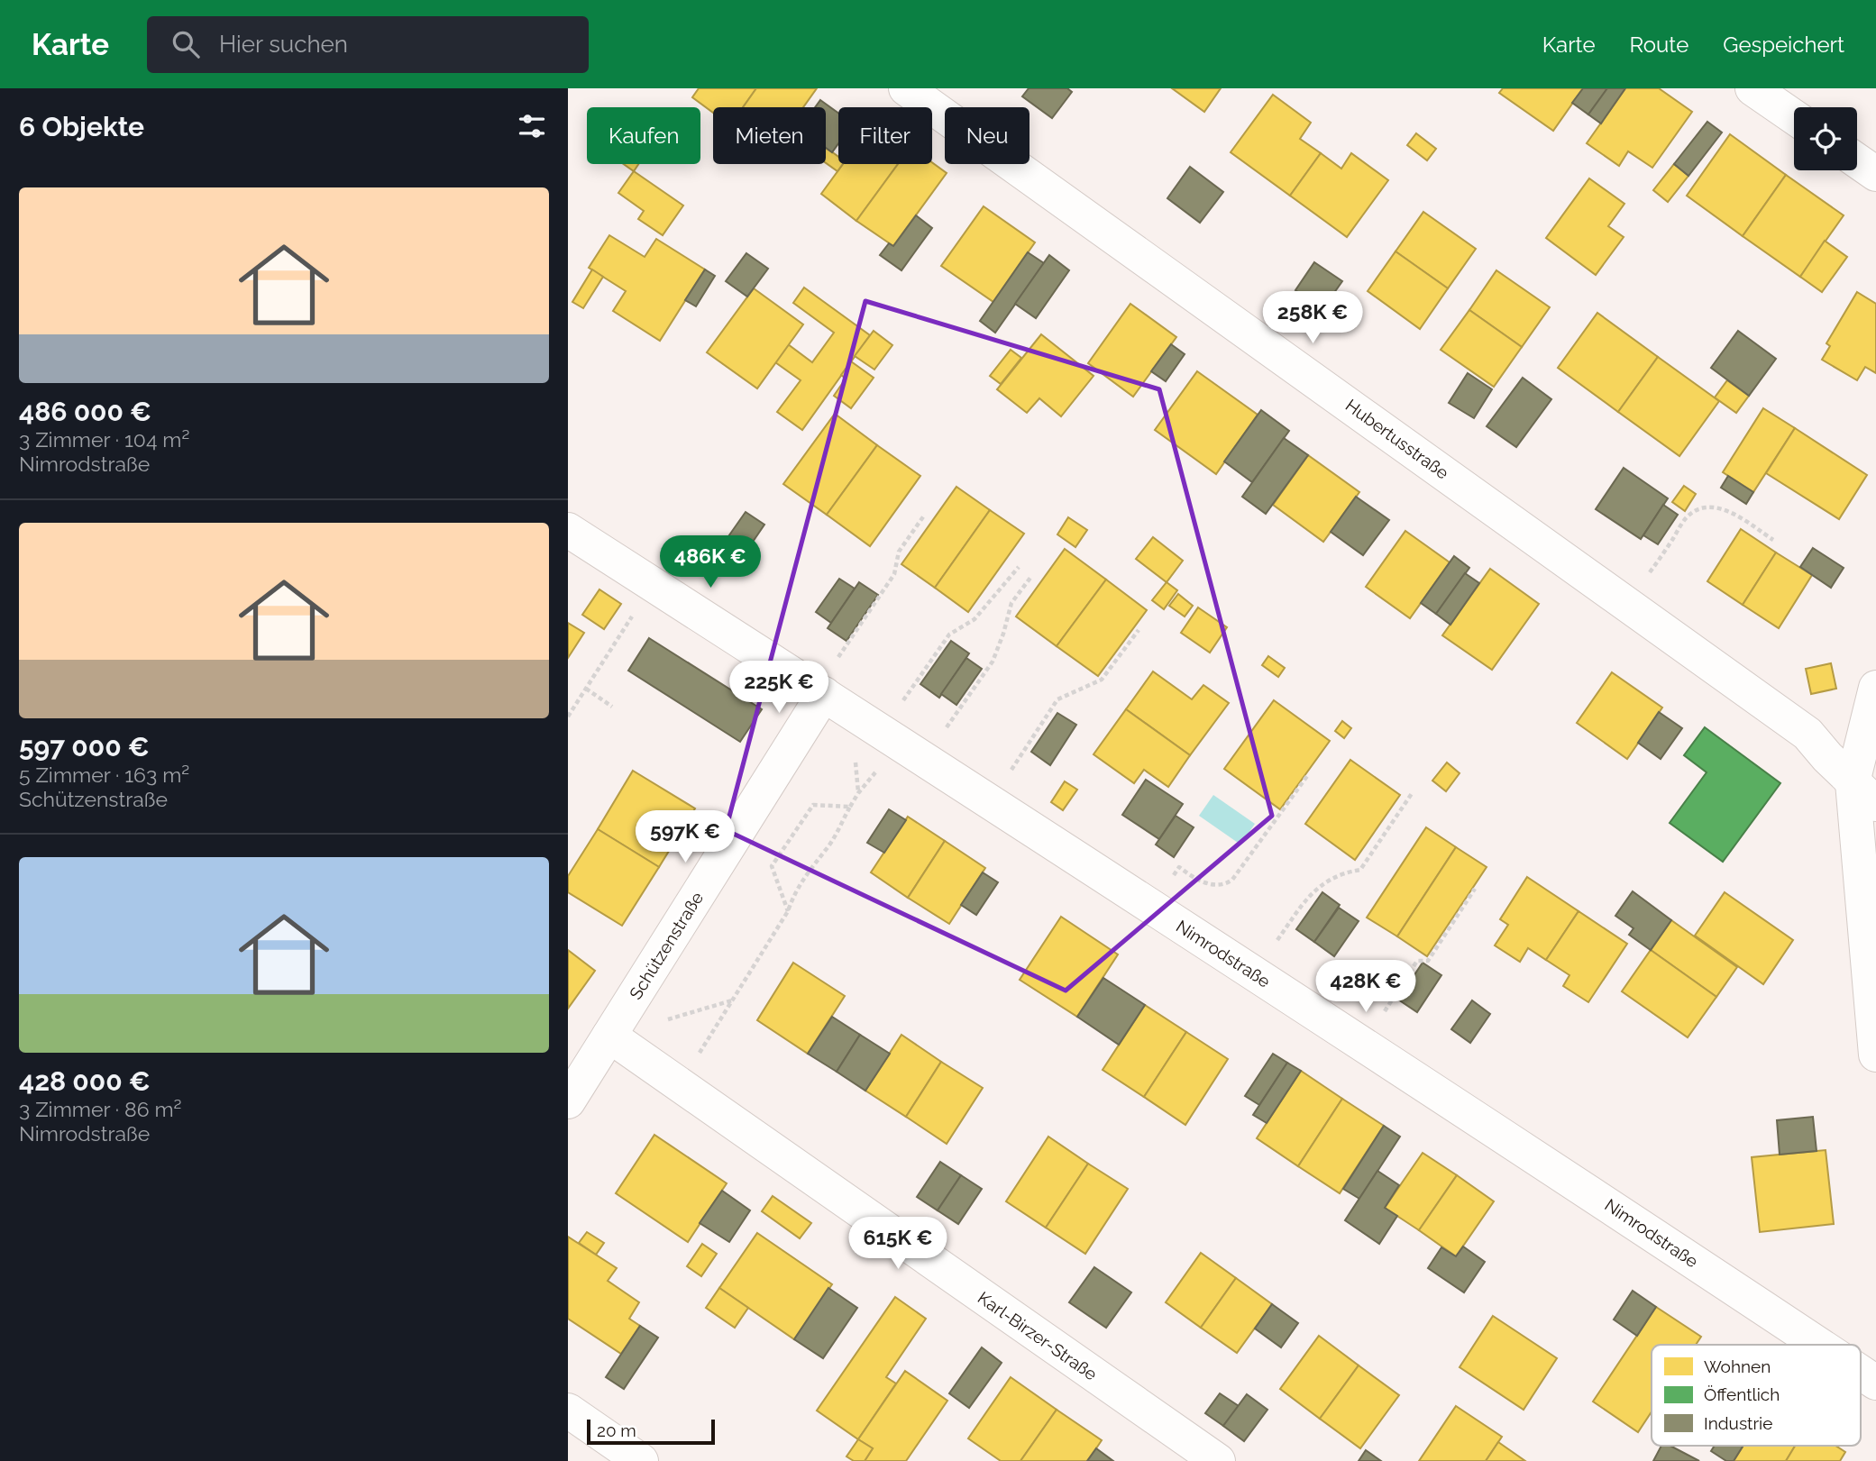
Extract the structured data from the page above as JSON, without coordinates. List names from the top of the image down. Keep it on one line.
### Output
{"streets":{"street":["Hubertusstraße","Schützenstraße","Nimrodstraße","Karl-Birzer-Straße"]},"crossings":[["Schützenstraße","Nimrodstraße"],["Schützenstraße","Karl-Birzer-Straße"]],"legend":["Wohnen","Öffentlich","Industrie"],"scale_bar":"20 m","page":{"header":"Karte","search":"Hier suchen","nav":["Karte","Route","Gespeichert"],"heading":"6 Objekte","chip":["Kaufen","Mieten","Filter","Neu"],"list":[{"name":"486 000 €","note":"3 Zimmer · 104 m² · Nimrodstraße"},{"name":"597 000 €","note":"5 Zimmer · 163 m² · Schützenstraße"},{"name":"428 000 €","note":"3 Zimmer · 86 m² · Nimrodstraße"}],"price":["258K €","486K €","225K €","597K €","428K €","615K €"],"scale":"20 m"}}
